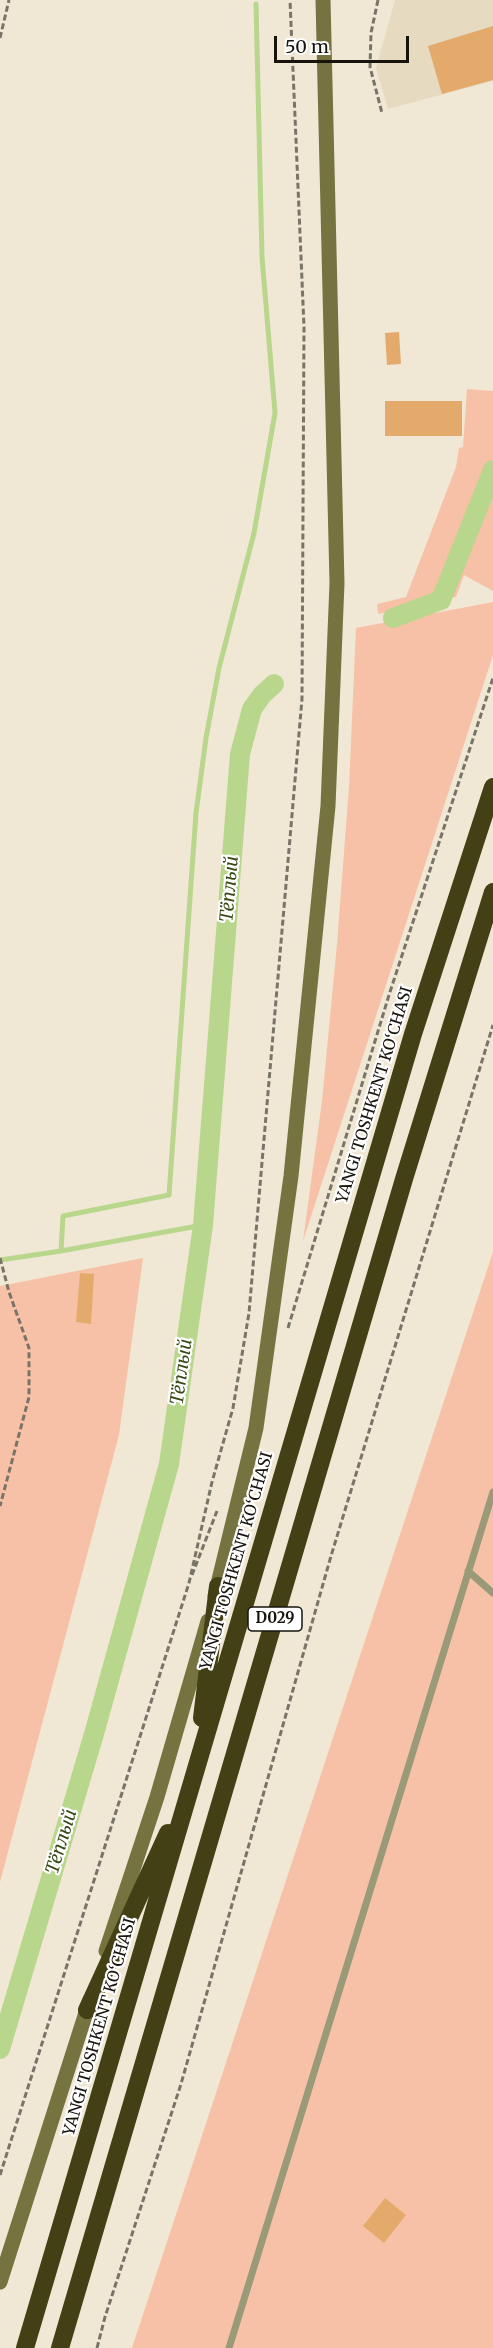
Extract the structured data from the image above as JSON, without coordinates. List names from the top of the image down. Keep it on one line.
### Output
{"streets":{"highway":["YANGI TOSHKENT KO‘CHASI","D029"]},"water":["Тёплый"],"scale_bar":"50 m"}
